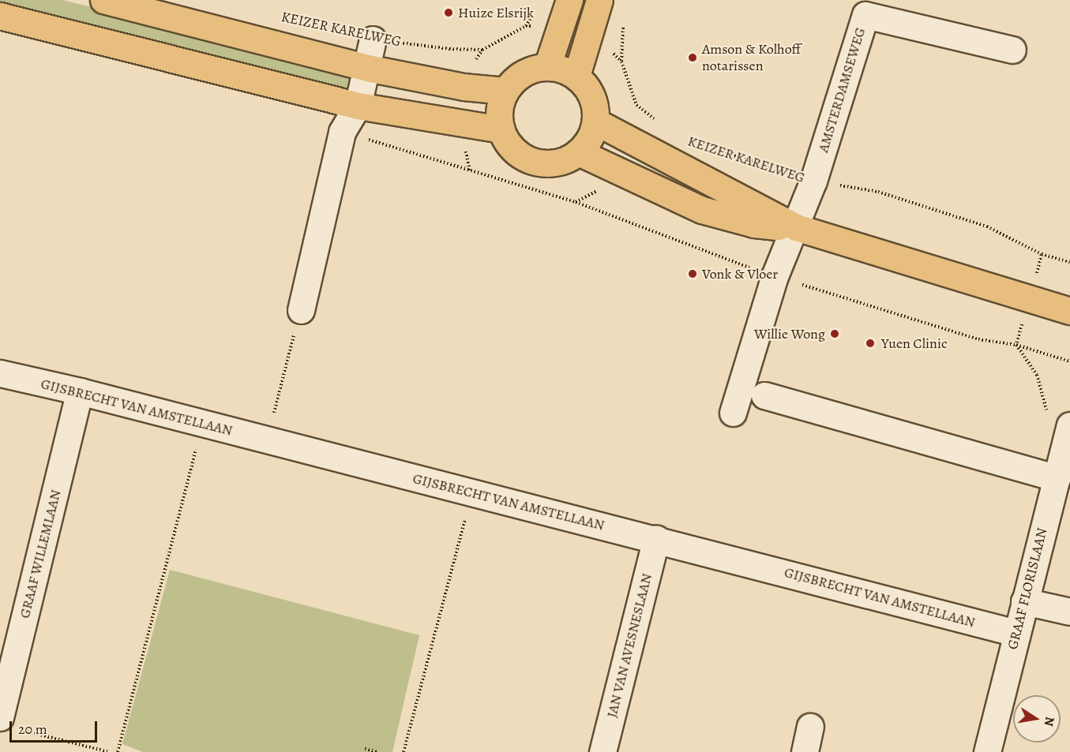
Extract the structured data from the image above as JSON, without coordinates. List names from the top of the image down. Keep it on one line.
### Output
{"streets":{"main road":["KEIZER KARELWEG"],"street":["AMSTERDAMSEWEG","GIJSBRECHT VAN AMSTELLAAN","GRAAF WILLEMLAAN","GRAAF FLORISLAAN","JAN VAN AVESNESLAAN"]},"crossings":[["KEIZER KARELWEG","AMSTERDAMSEWEG"],["GIJSBRECHT VAN AMSTELLAAN","GRAAF WILLEMLAAN"],["GIJSBRECHT VAN AMSTELLAAN","GRAAF FLORISLAAN"],["GIJSBRECHT VAN AMSTELLAAN","JAN VAN AVESNESLAAN"]],"places":["Huize Elsrijk","Amson & Kolhoff notarissen","Vonk & Vloer","Willie Wong","Yuen Clinic"],"scale_bar":"20 m","north":"right"}
